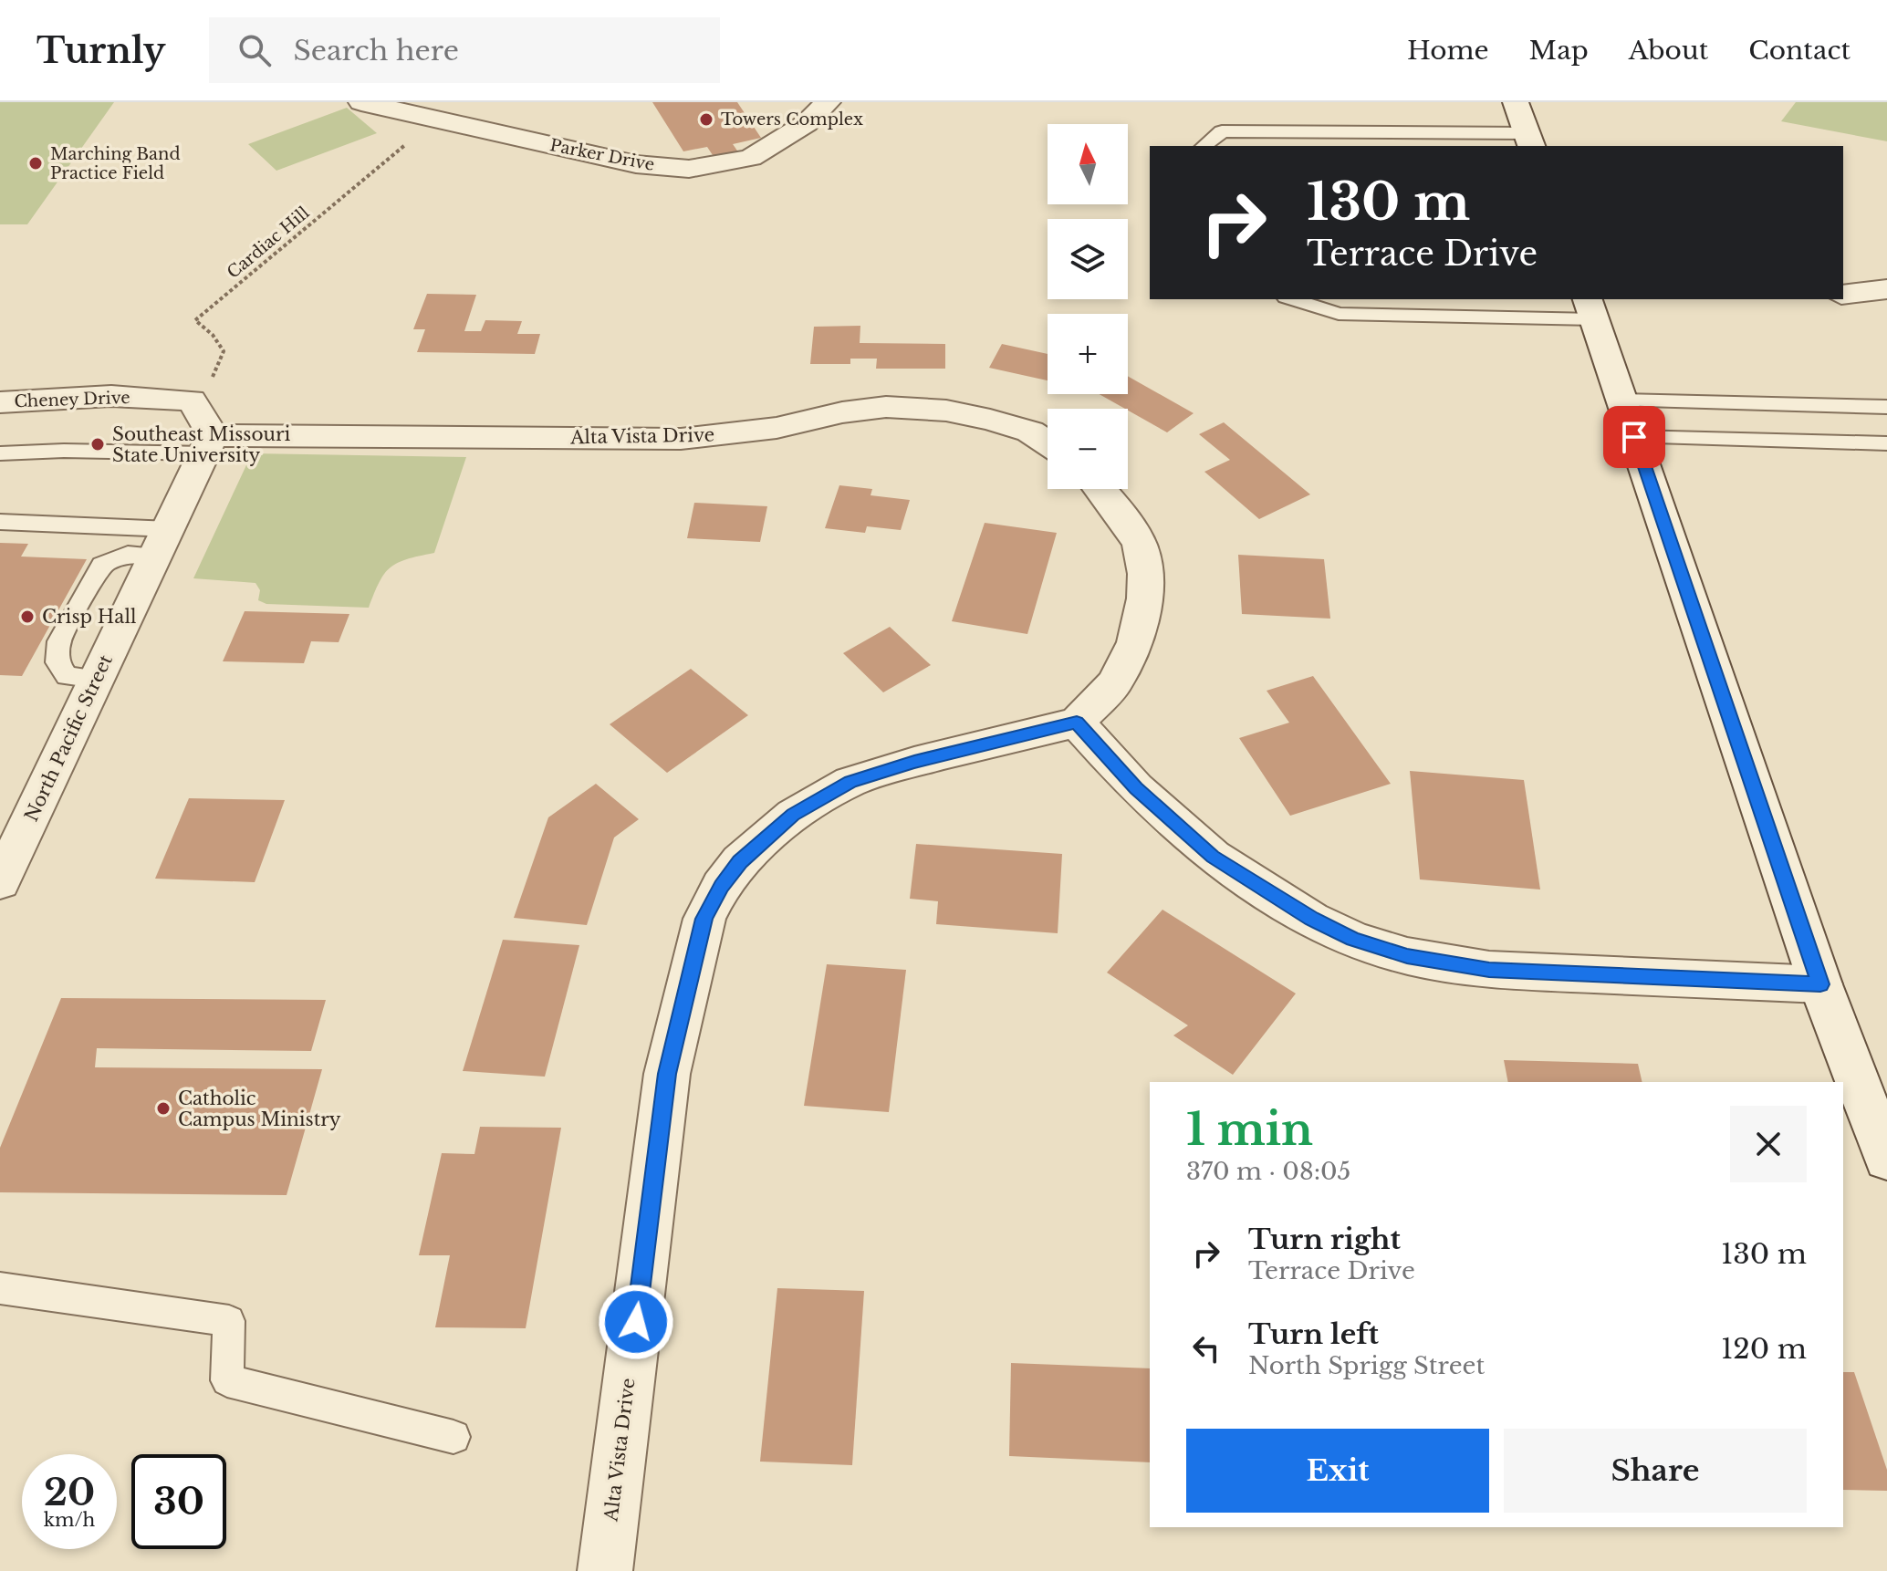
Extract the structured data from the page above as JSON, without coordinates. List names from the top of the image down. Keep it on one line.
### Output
{"streets":{"street":["Parker Drive","Cheney Drive","Alta Vista Drive","North Pacific Street"],"path":["Cardiac Hill"]},"crossings":[["Parker Drive","Cardiac Hill"],["Cardiac Hill","Cheney Drive"],["Alta Vista Drive","North Pacific Street"]],"places":["Towers Complex","Marching Band Practice Field","Southeast Missouri State University","Crisp Hall","Catholic Campus Ministry"],"north":"top","page":{"header":"Turnly","search":"Search here","nav":["Home","Map","About","Contact"],"map_buttons":["+","−"],"turn":["130 m","Terrace Drive"],"heading":["1 min","370 m · 08:05"],"list":[{"name":"Turn right","note":"Terrace Drive","value":"130 m"},{"name":"Turn left","note":"North Sprigg Street","value":"120 m"}],"buttons":["Exit","Share"],"speed":"20 km/h","limit":"30"}}
